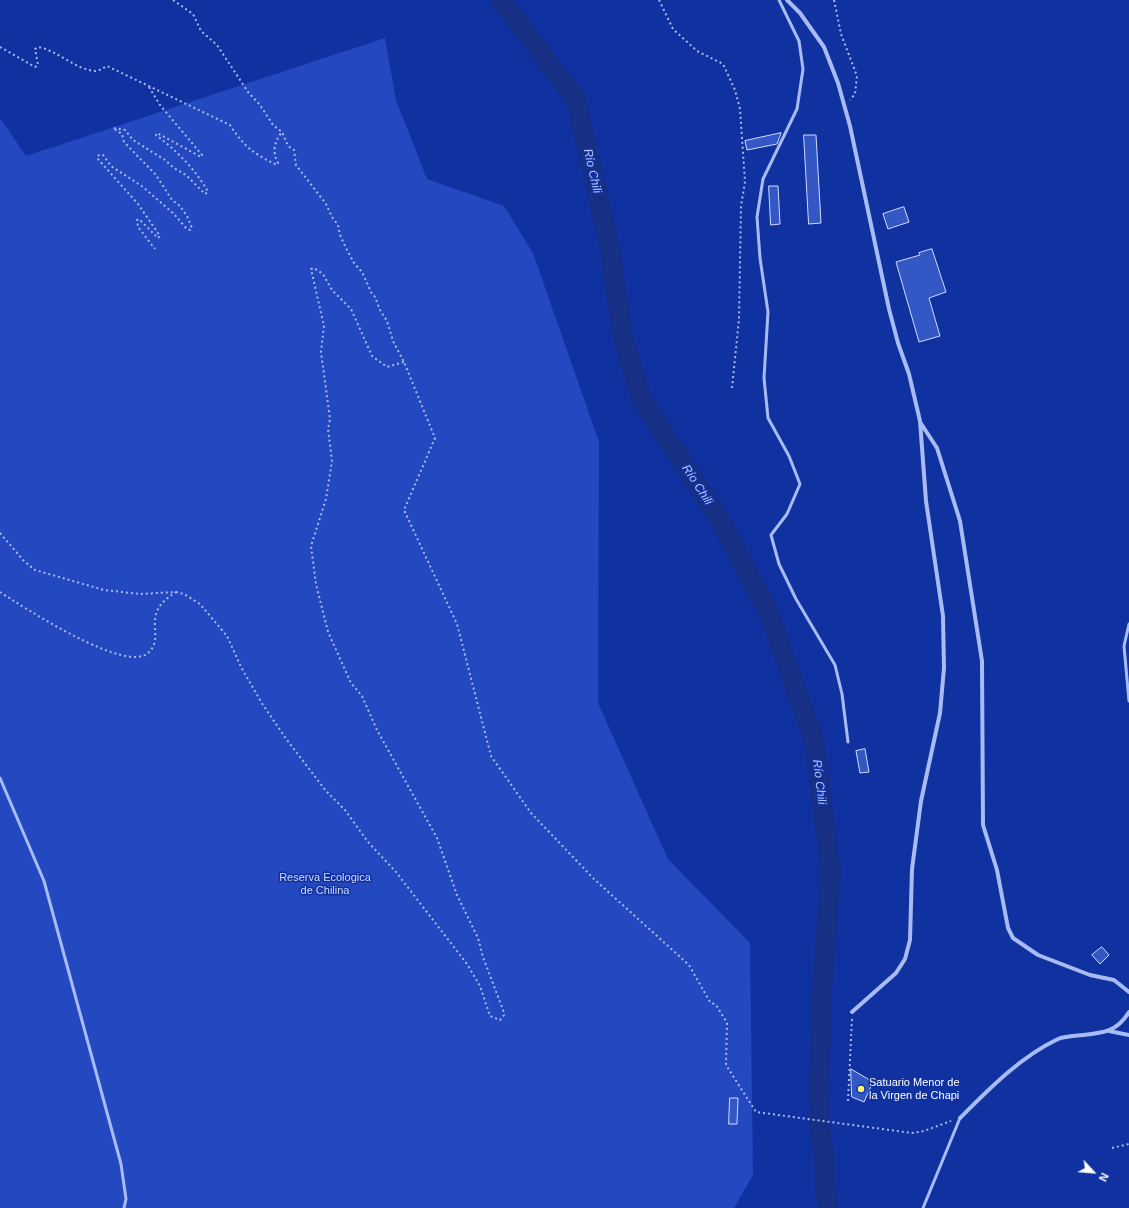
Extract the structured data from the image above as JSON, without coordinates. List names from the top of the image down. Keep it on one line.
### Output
{"water":["Río Chili"],"parks":["Reserva Ecologica de Chilina"],"places":["Satuario Menor de la Virgen de Chapi"],"north":"bottom right"}
